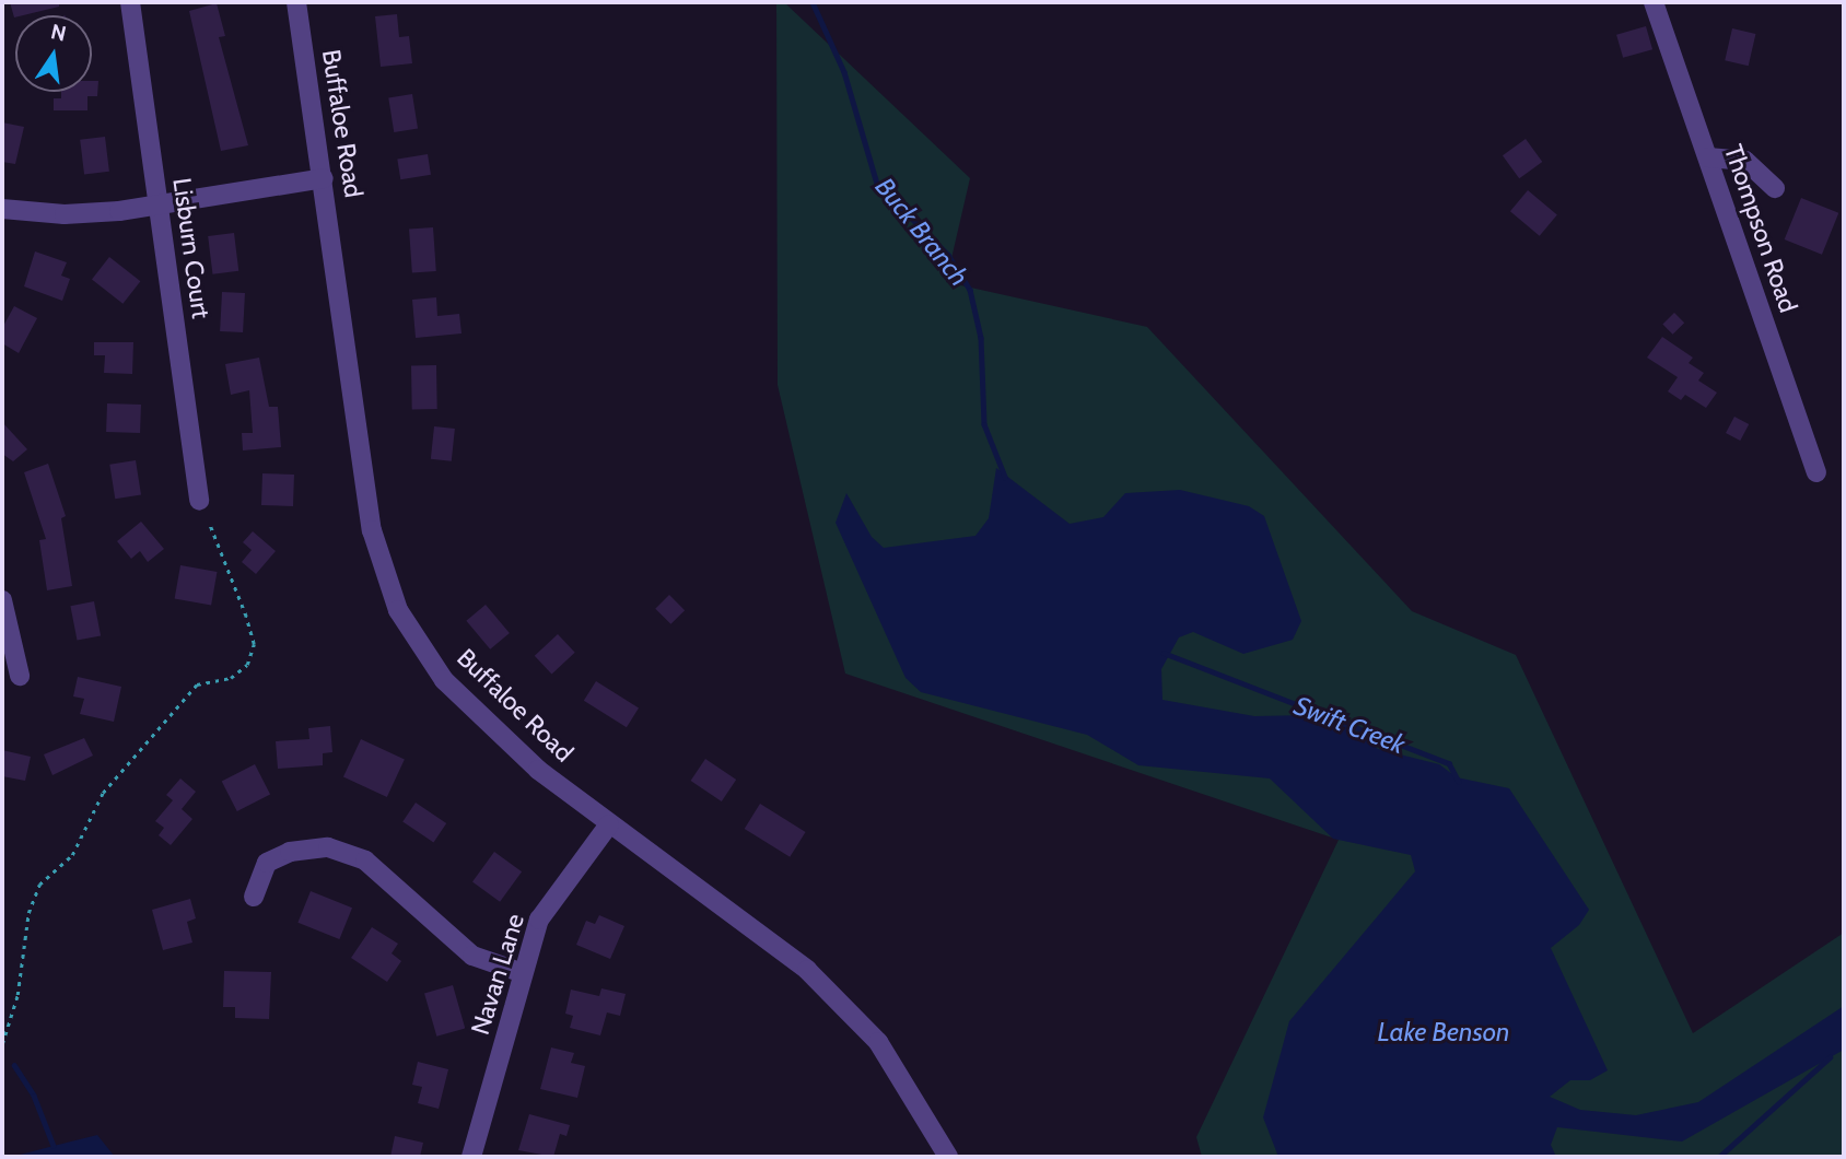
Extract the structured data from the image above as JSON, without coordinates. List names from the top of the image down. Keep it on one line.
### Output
{"streets":{"street":["Buffaloe Road","Thompson Road","Lisburn Court","Navan Lane"]},"crossings":[["Buffaloe Road","Navan Lane"]],"water":["Buck Branch","Swift Creek","Lake Benson"],"north":"top"}
